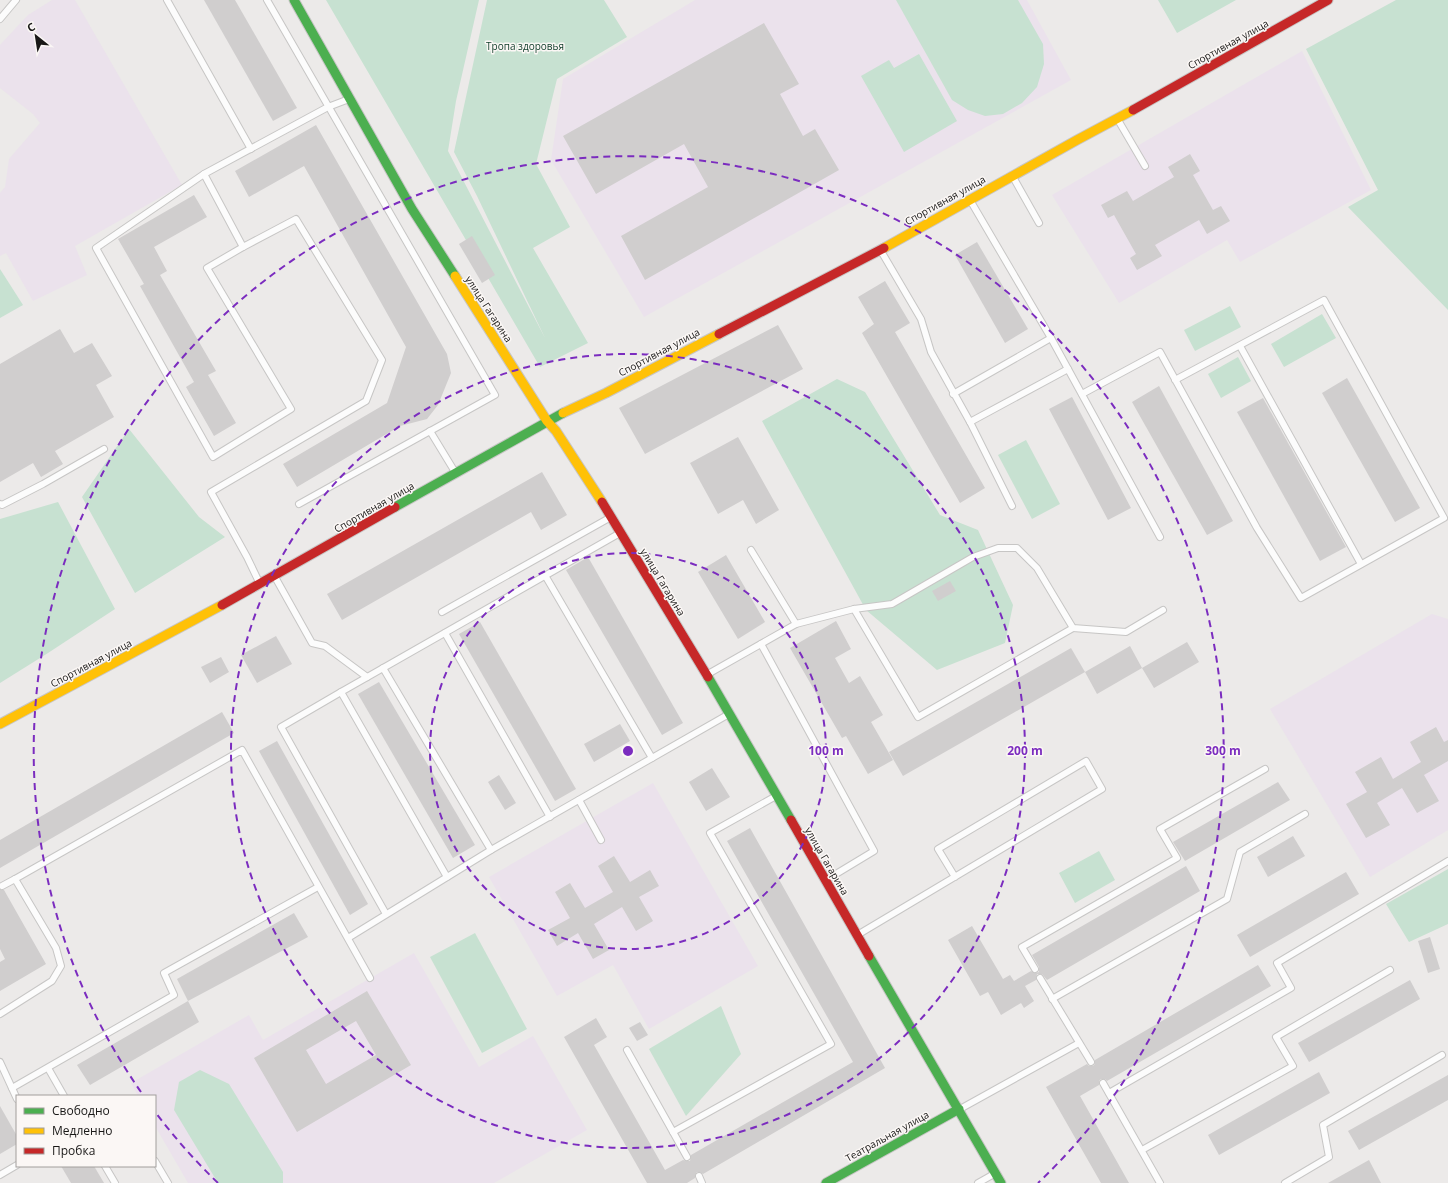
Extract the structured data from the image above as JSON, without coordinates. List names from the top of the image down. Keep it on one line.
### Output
{"streets":{"street":["Спортивная улица","улица Гагарина","Театральная улица"]},"crossings":[["Спортивная улица","улица Гагарина"],["улица Гагарина","Театральная улица"]],"parks":["Тропа здоровья"],"legend":["Свободно","Медленно","Пробка"],"north":"top left","rings":["100 m","200 m","300 m"]}
